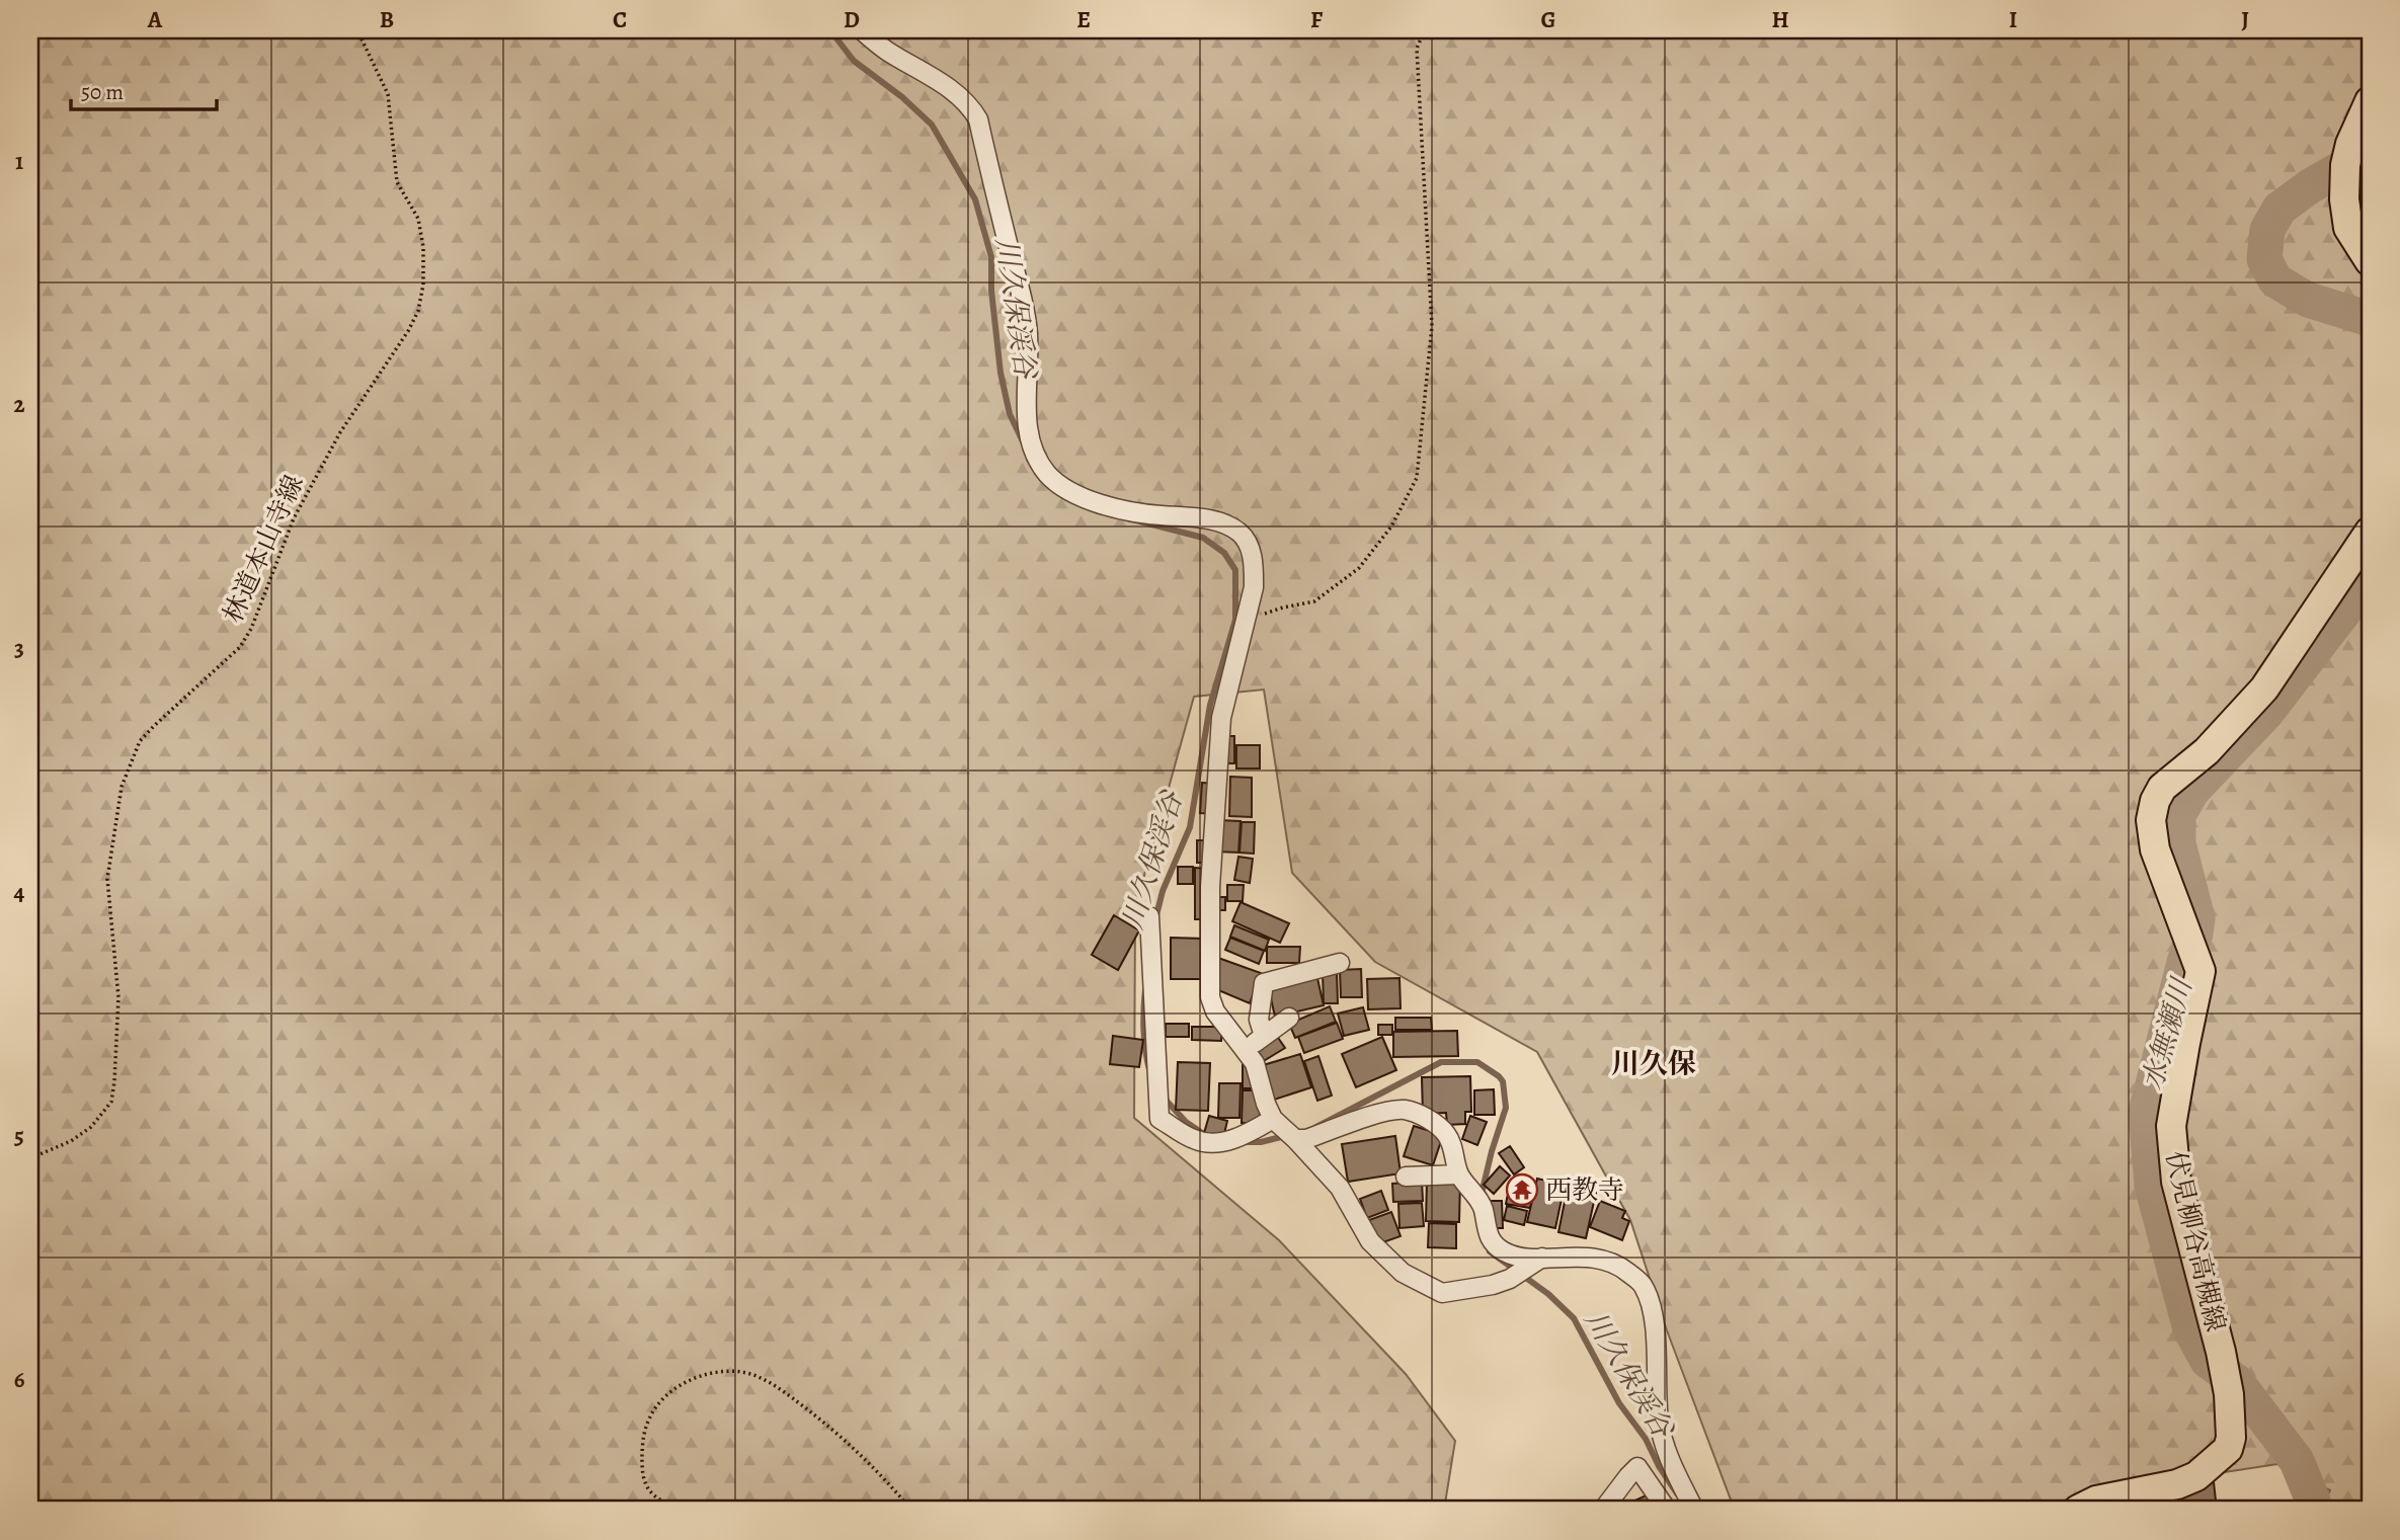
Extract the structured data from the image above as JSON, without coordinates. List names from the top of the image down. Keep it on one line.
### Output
{"streets":{"main road":["伏見柳谷高槻線"],"path":["林道本山寺線"]},"districts":["川久保"],"water":["川久保渓谷","水無瀬川"],"places":{"temple":["西教寺"]},"scale_bar":"50 m","grid":{"columns":["A","B","C","D","E","F","G","H","I","J"],"rows":["1","2","3","4","5","6"]}}
